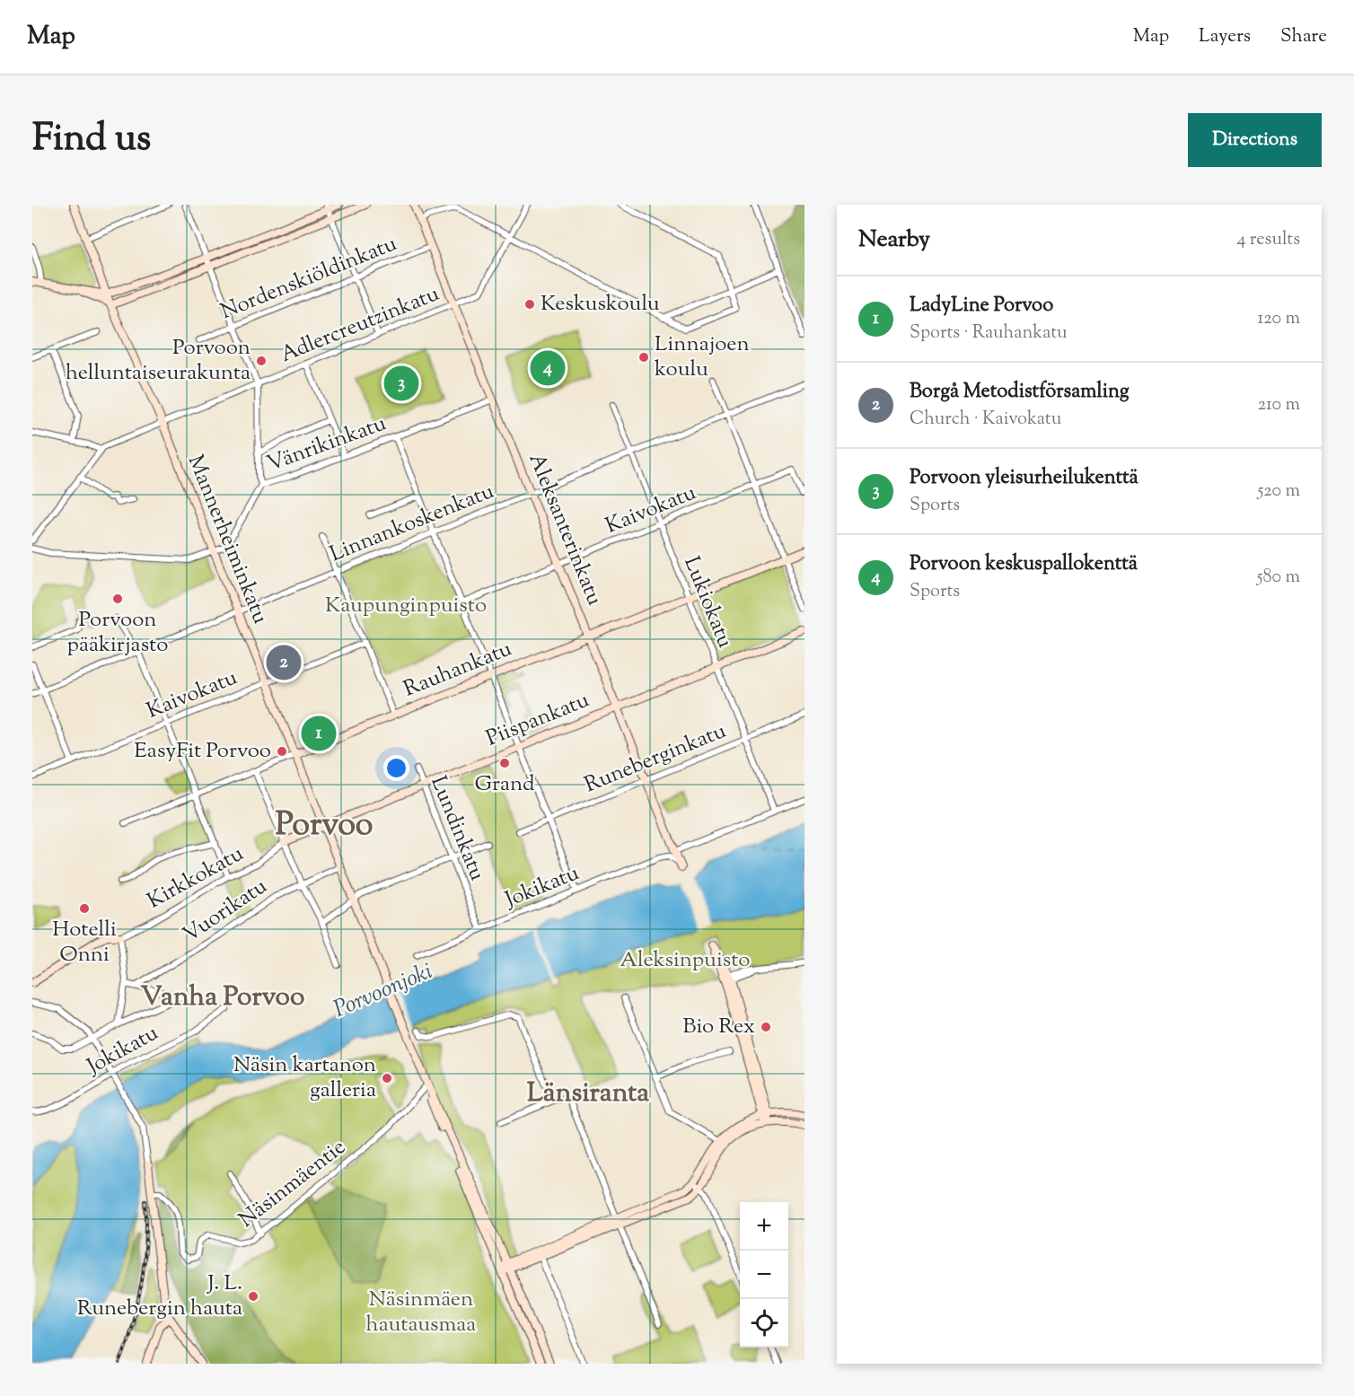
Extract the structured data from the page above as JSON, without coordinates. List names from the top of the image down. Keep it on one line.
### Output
{"streets":{"main road":["Aleksanterinkatu","Mannerheiminkatu","Rauhankatu","Piispankatu"],"street":["Nordenskiöldinkatu","Adlercreutzinkatu","Vänrikinkatu","Kaivokatu","Linnankoskenkatu","Lukiokatu","Runeberginkatu","Lundinkatu","Kirkkokatu","Jokikatu","Vuorikatu","Näsinmäentie"]},"crossings":[["Nordenskiöldinkatu","Aleksanterinkatu"],["Adlercreutzinkatu","Aleksanterinkatu"],["Adlercreutzinkatu","Mannerheiminkatu"],["Vänrikinkatu","Aleksanterinkatu"],["Kaivokatu","Aleksanterinkatu"],["Kaivokatu","Mannerheiminkatu"],["Kaivokatu","Lukiokatu"],["Linnankoskenkatu","Aleksanterinkatu"],["Linnankoskenkatu","Mannerheiminkatu"],["Linnankoskenkatu","Lukiokatu"],["Aleksanterinkatu","Rauhankatu"],["Aleksanterinkatu","Piispankatu"],["Aleksanterinkatu","Runeberginkatu"],["Aleksanterinkatu","Jokikatu"],["Mannerheiminkatu","Rauhankatu"],["Mannerheiminkatu","Piispankatu"],["Mannerheiminkatu","Näsinmäentie"],["Lukiokatu","Rauhankatu"],["Lukiokatu","Piispankatu"],["Lukiokatu","Runeberginkatu"],["Piispankatu","Lundinkatu"],["Piispankatu","Kirkkokatu"],["Lundinkatu","Jokikatu"]],"districts":["Porvoo","Vanha Porvoo","Länsiranta"],"water":["Porvoonjoki"],"parks":["Kaupunginpuisto","Aleksinpuisto","Näsinmäen hautausmaa"],"places":["Keskuskoulu","Linnajoen koulu","Porvoon helluntaiseurakunta","Porvoon pääkirjasto","EasyFit Porvoo","Grand","Hotelli Onni","Bio Rex","Näsin kartanon galleria","J. L. Runebergin hauta"],"page":{"header":"Map","nav":["Map","Layers","Share"],"title":"Find us","buttons":"Directions","heading":["Nearby","4 results"],"list":[{"mark":"1","name":"LadyLine Porvoo","note":"Sports · Rauhankatu","value":"120 m"},{"mark":"2","name":"Borgå Metodistförsamling","note":"Church · Kaivokatu","value":"210 m"},{"mark":"3","name":"Porvoon yleisurheilukenttä","note":"Sports","value":"520 m"},{"mark":"4","name":"Porvoon keskuspallokenttä","note":"Sports","value":"580 m"}],"pins":["4","3","2","1"],"map_buttons":["+","−"]}}
